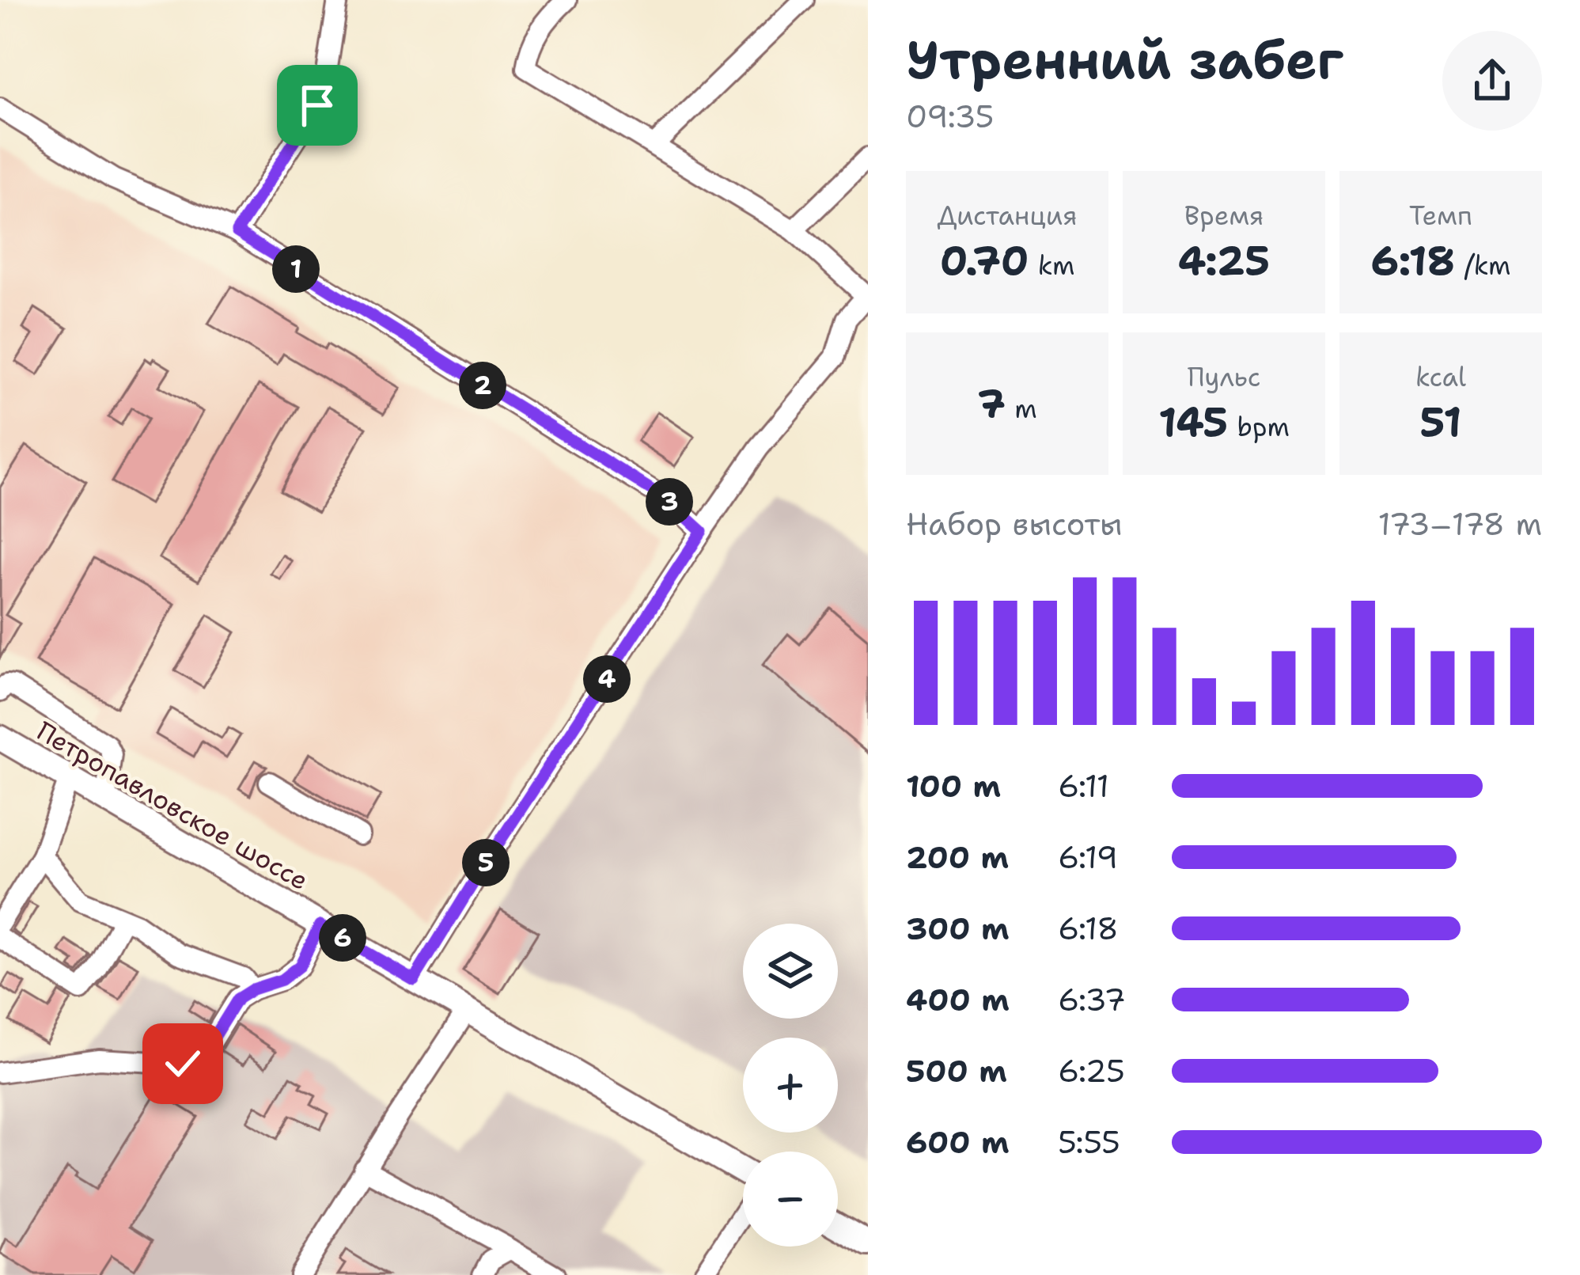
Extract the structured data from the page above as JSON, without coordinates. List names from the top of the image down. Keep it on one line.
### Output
{"streets":{"main road":["Петропавловское шоссе"]},"page":{"heading":["Утренний забег","09:35"],"stats":[["Дистанция","0.70 km"],["Время","4:25"],["Темп","6:18 /km"],["7 m"],["Пульс","145 bpm"],["kcal","51"]],"pins":["1","2","3","4","5","6"],"chart":["Набор высоты","173–178 m"],"list":[{"name":"100 m","note":"6:11"},{"name":"200 m","note":"6:19"},{"name":"300 m","note":"6:18"},{"name":"400 m","note":"6:37"},{"name":"500 m","note":"6:25"},{"name":"600 m","note":"5:55"}],"map_buttons":["+","−"]}}
